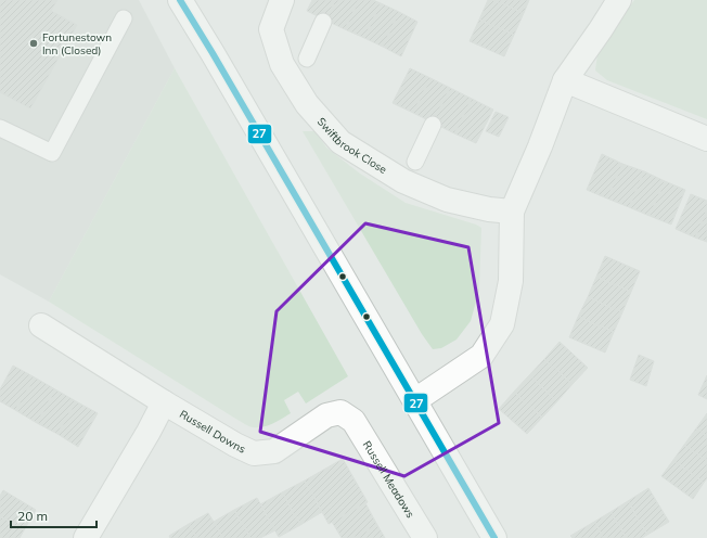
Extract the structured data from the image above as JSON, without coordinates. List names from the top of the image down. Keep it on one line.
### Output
{"streets":{"street":["Swiftbrook Close","Russell Downs","Russell Meadows"]},"crossings":[["Russell Downs","Russell Meadows"]],"places":["Fortunestown Inn (Closed)"],"lines":["transit line 27"],"scale_bar":"20 m"}
